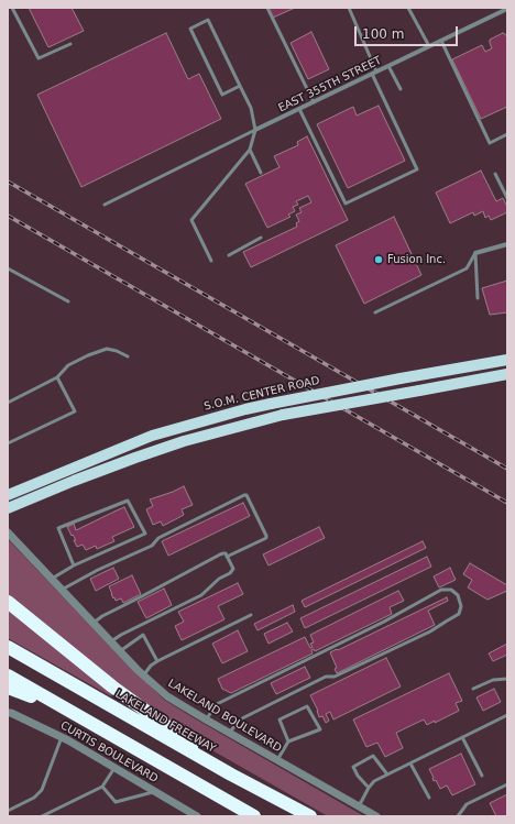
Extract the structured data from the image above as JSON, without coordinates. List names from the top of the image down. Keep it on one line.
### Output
{"streets":{"highway":["LAKELAND FREEWAY"],"main road":["S.O.M. CENTER ROAD"],"street":["EAST 355TH STREET","LAKELAND BOULEVARD","CURTIS BOULEVARD"]},"places":["Fusion Inc."],"scale_bar":"100 m"}
